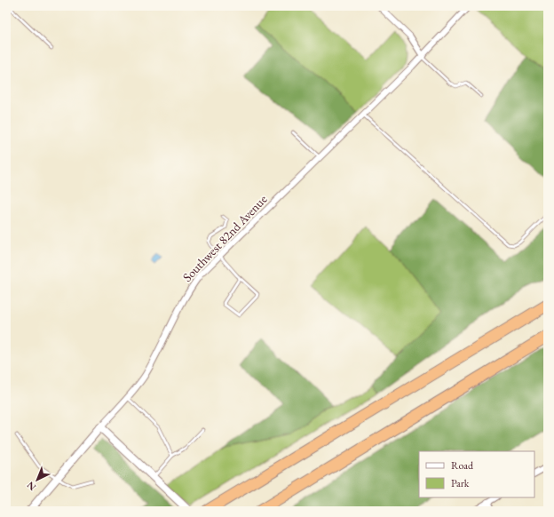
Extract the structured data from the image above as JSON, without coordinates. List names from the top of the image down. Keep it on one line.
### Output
{"streets":{"street":["Southwest 82nd Avenue"]},"legend":["Road","Park"],"north":"bottom left"}
